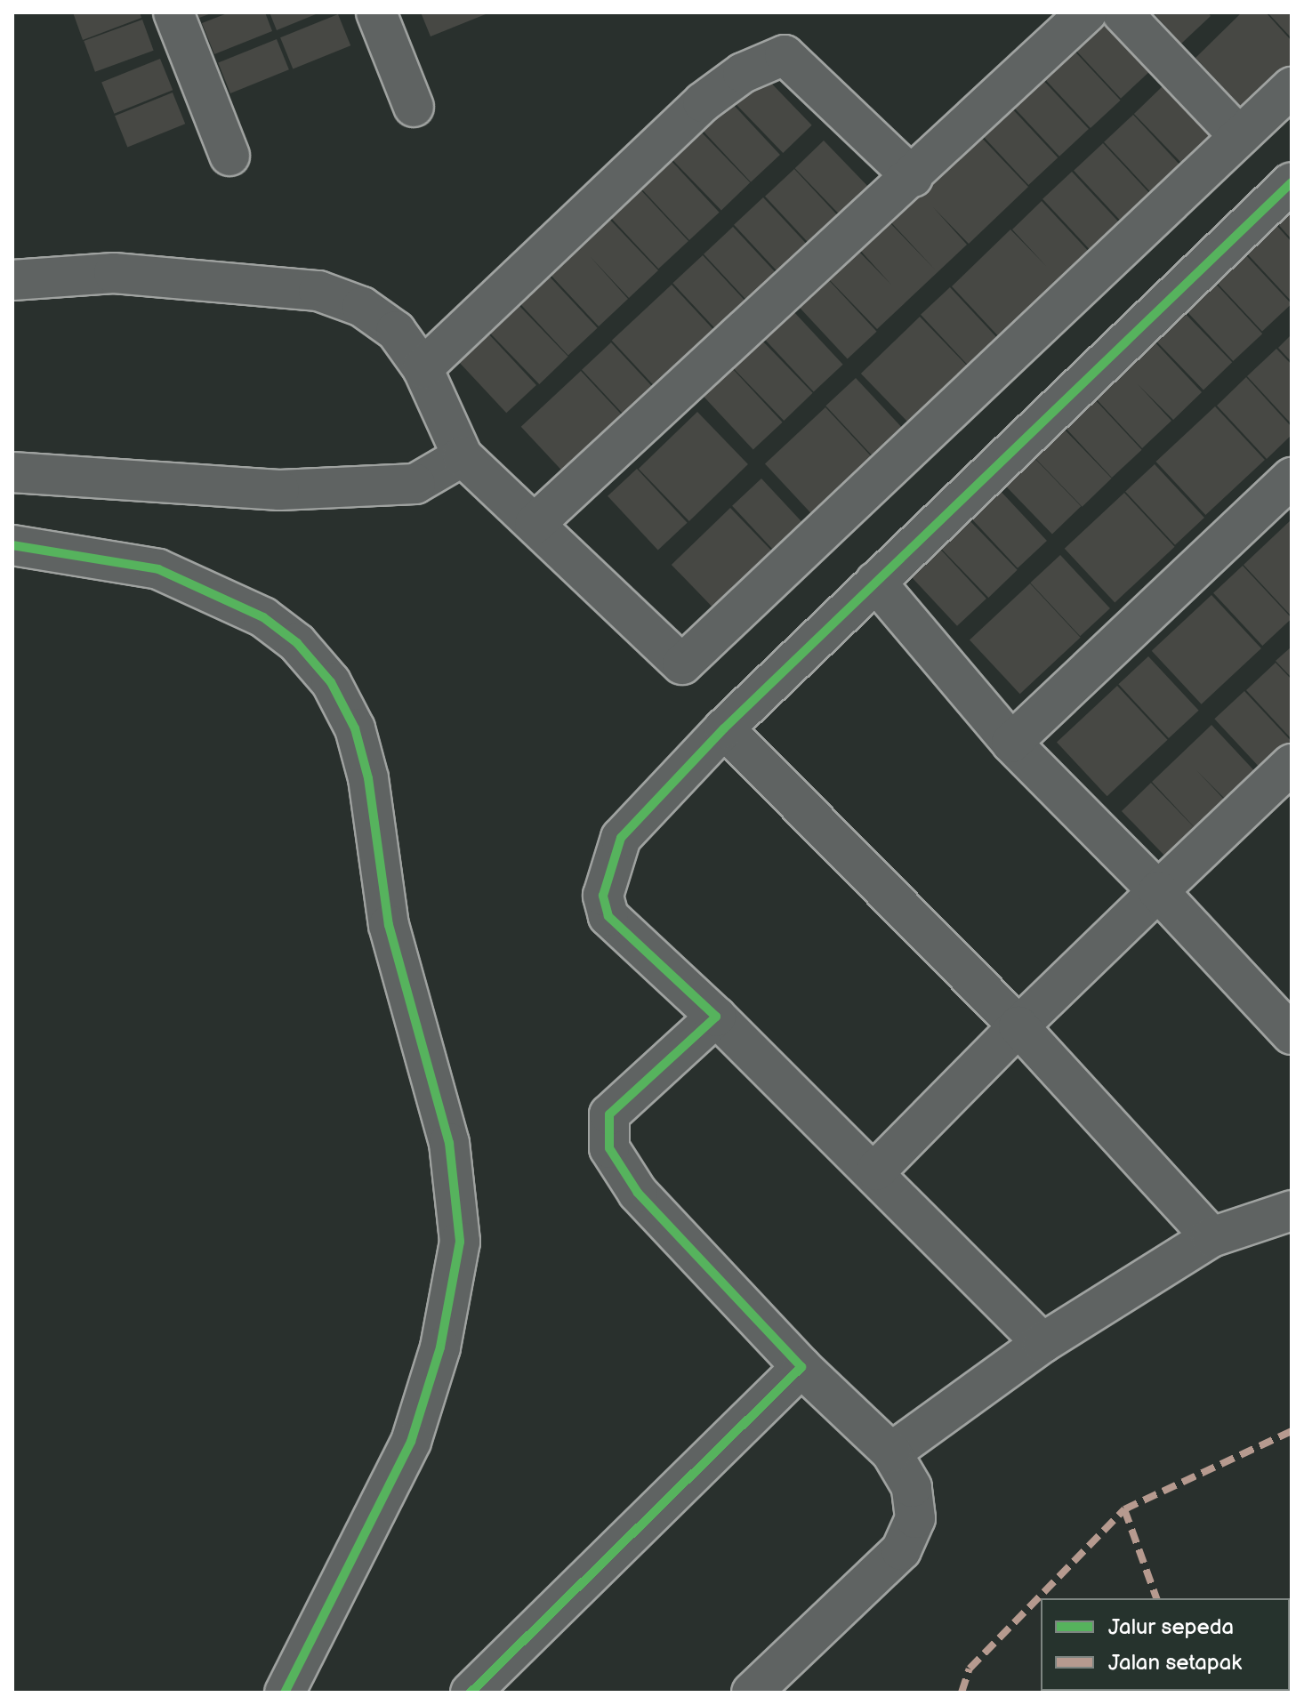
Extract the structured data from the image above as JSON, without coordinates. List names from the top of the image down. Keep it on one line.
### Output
{"legend":["Jalur sepeda","Jalan setapak"]}
